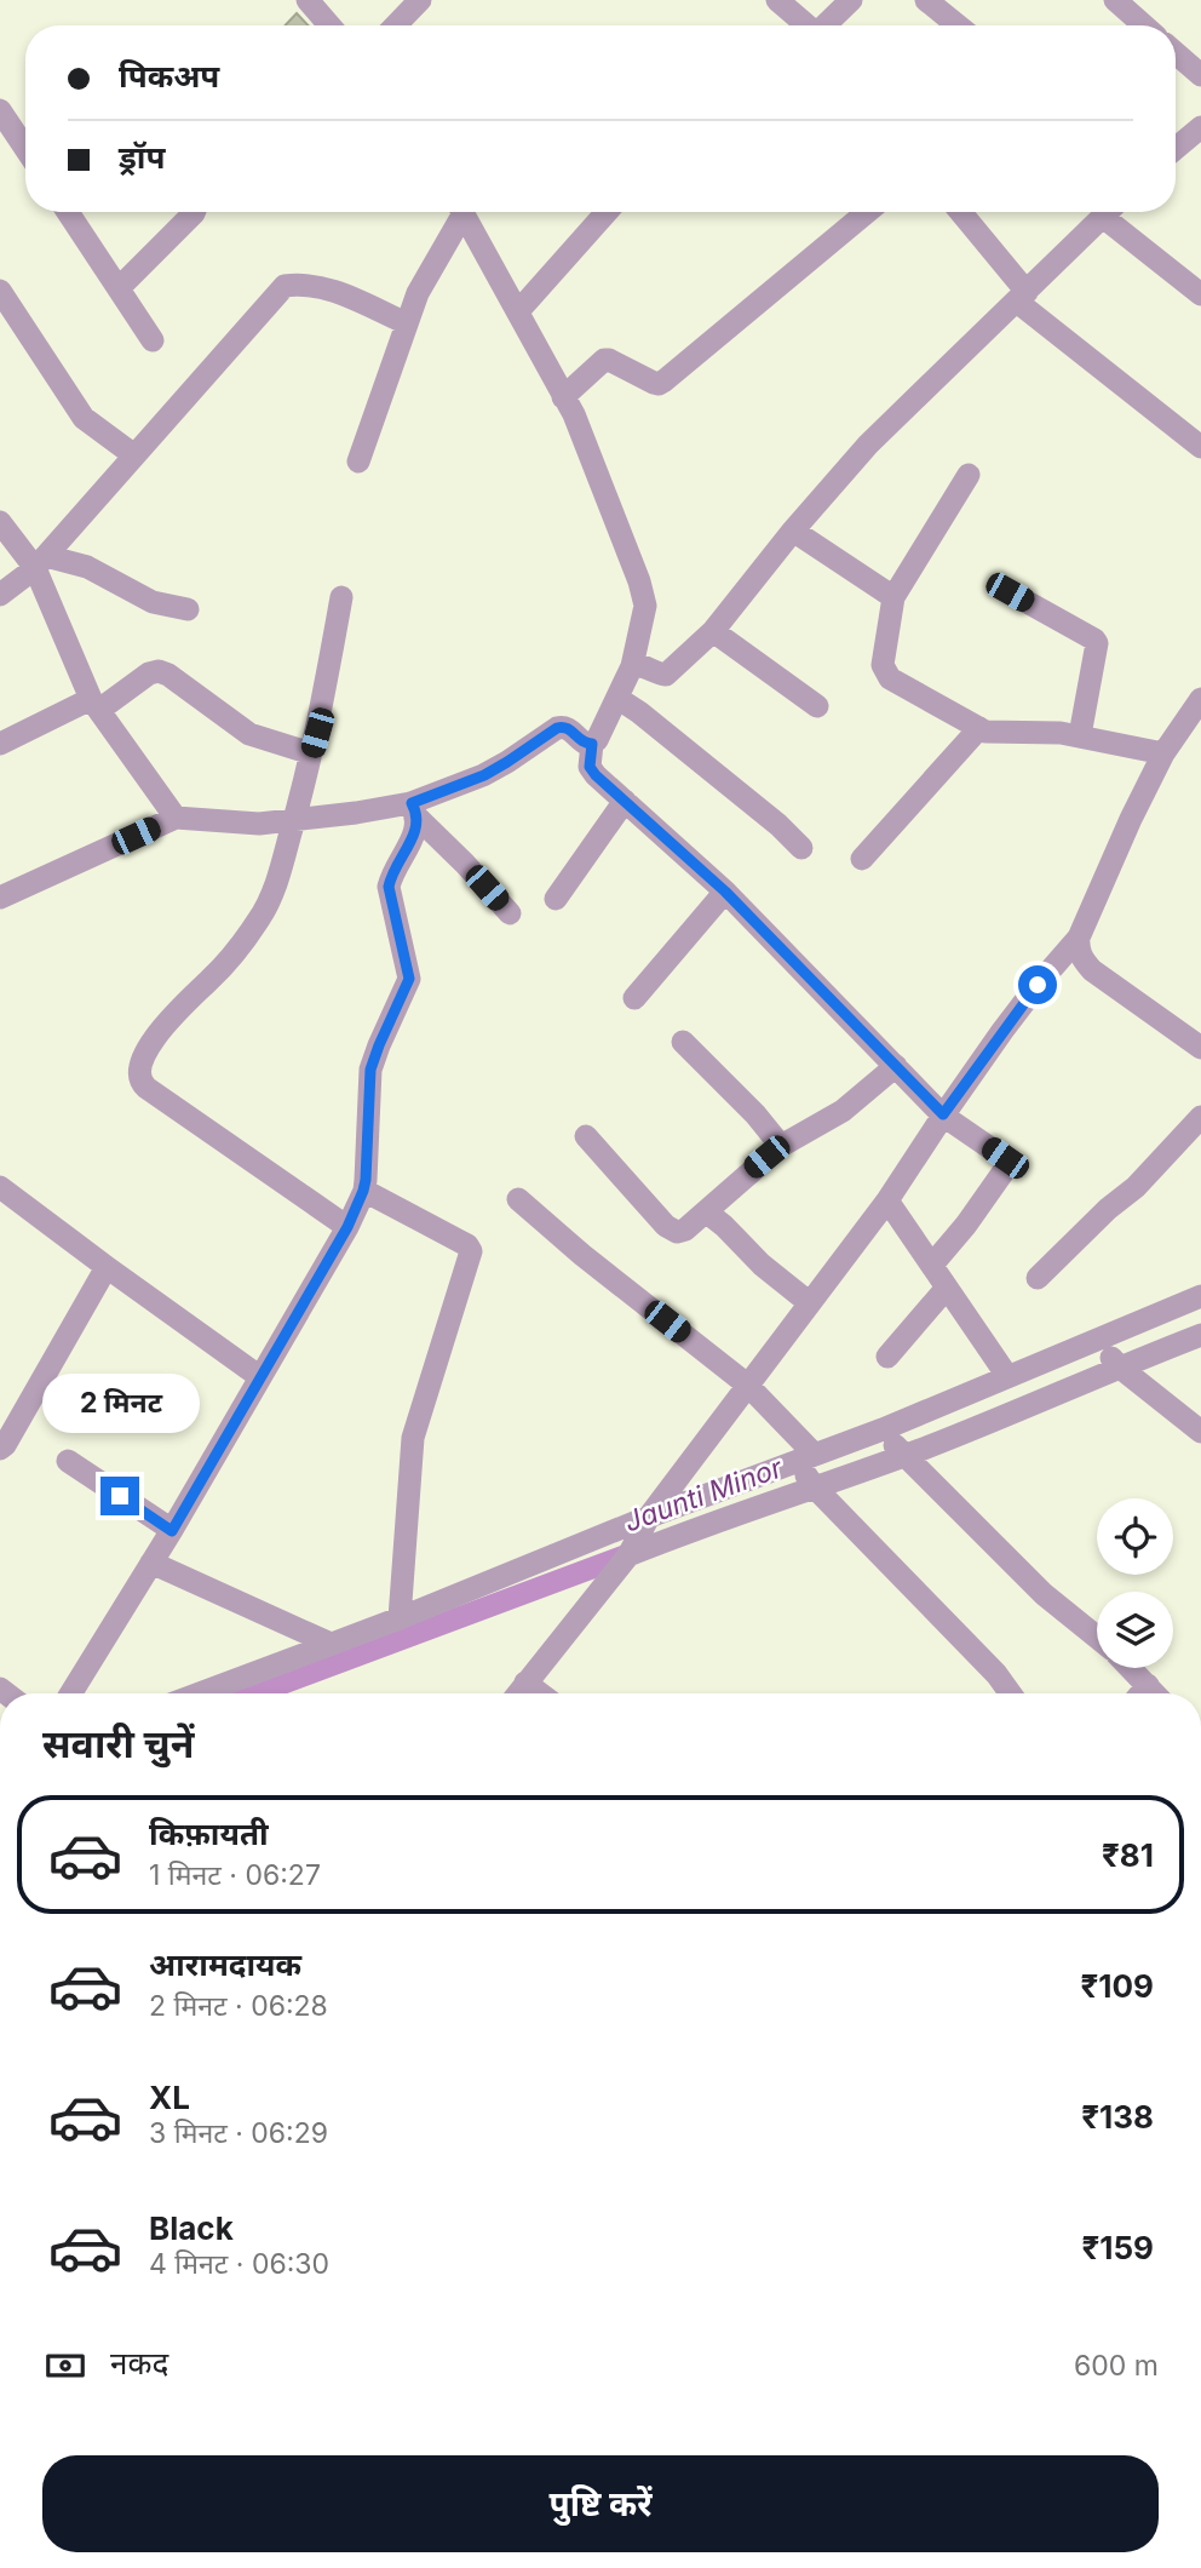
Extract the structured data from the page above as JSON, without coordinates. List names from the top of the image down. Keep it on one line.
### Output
{"water":["Jaunti Minor"],"page":{"banner":["पिकअप","ड्रॉप"],"bubble":"2 मिनट","heading":"सवारी चुनें","list":[{"name":"किफ़ायती","note":"1 मिनट · 06:27","value":"₹81"},{"name":"आरामदायक","note":"2 मिनट · 06:28","value":"₹109"},{"name":"XL","note":"3 मिनट · 06:29","value":"₹138"},{"name":"Black","note":"4 मिनट · 06:30","value":"₹159"}],"pay":["नकद","600 m"],"buttons":"पुष्टि करें"}}
